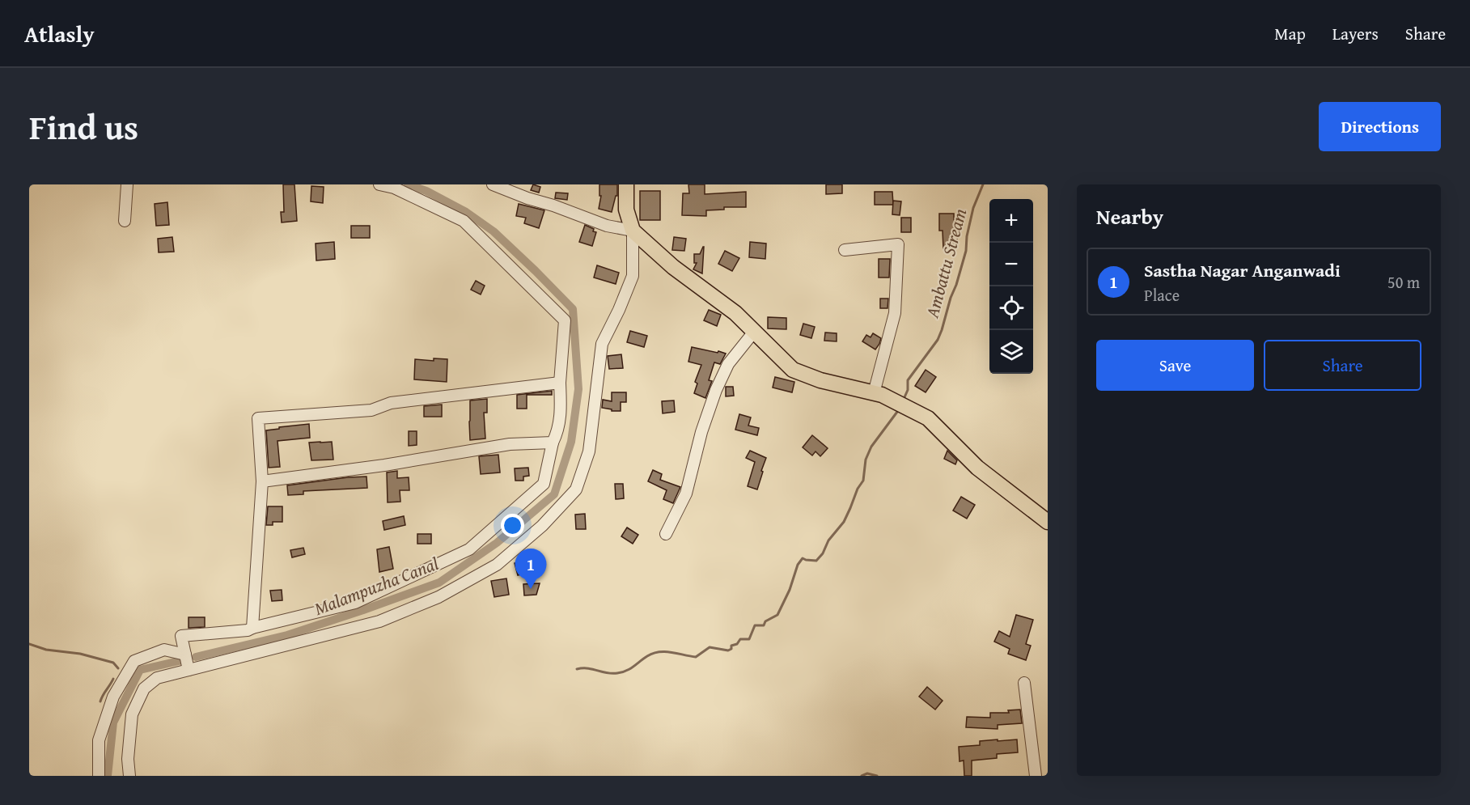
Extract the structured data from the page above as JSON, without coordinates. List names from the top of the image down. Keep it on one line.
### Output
{"water":["Ambattu Stream","Malampuzha Canal"],"page":{"header":"Atlasly","nav":["Map","Layers","Share"],"title":"Find us","buttons":["Directions",["Save","Share"]],"heading":"Nearby","map_buttons":["+","−"],"list":[{"mark":"1","name":"Sastha Nagar Anganwadi","note":"Place","value":"50 m"}],"pins":"1"}}
